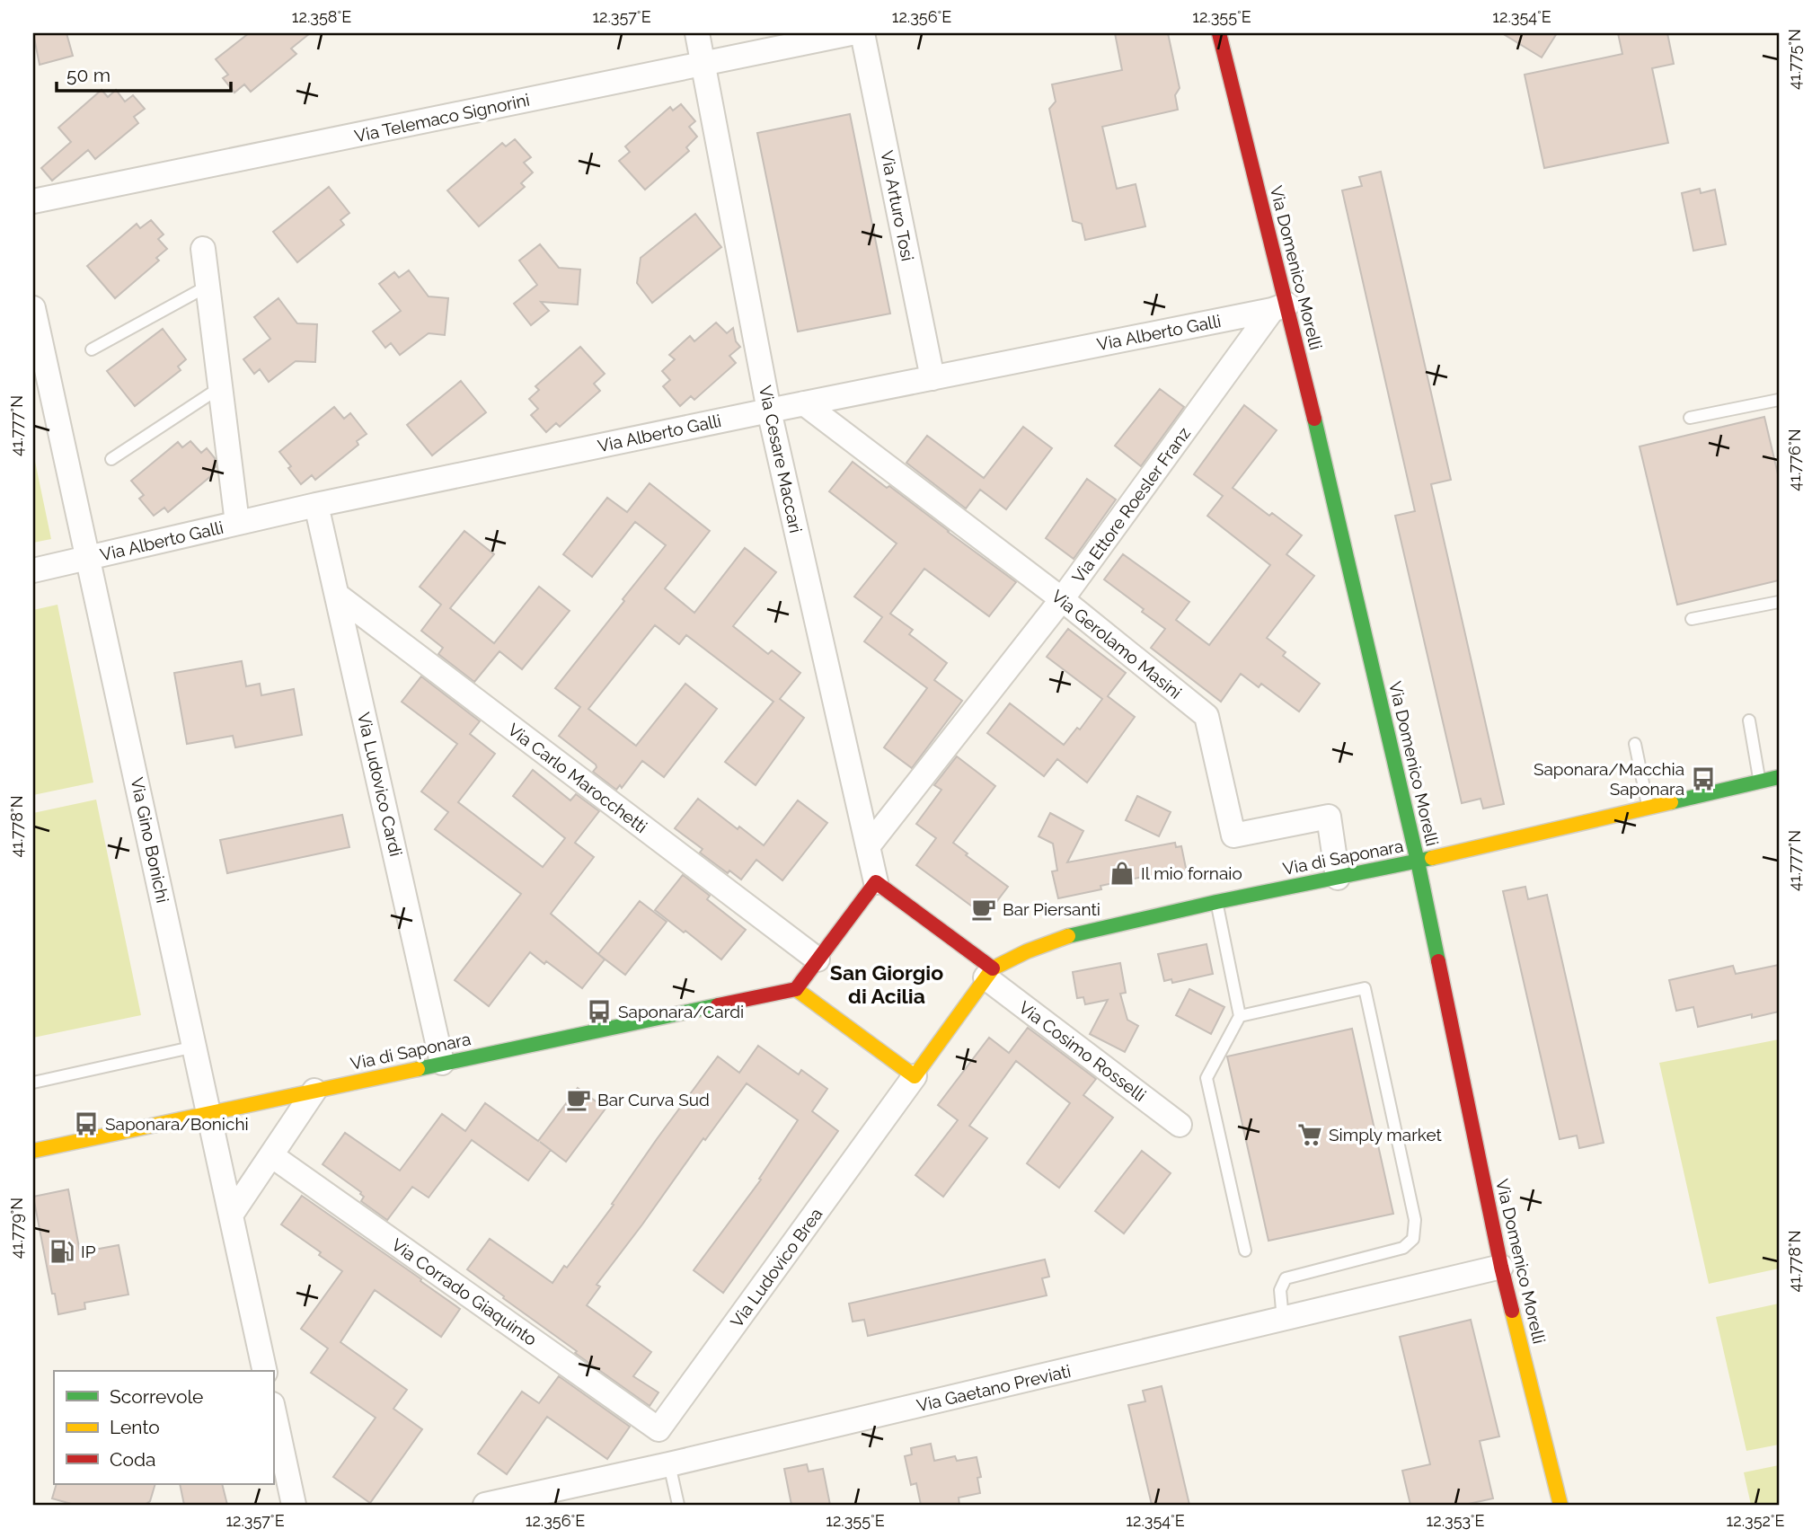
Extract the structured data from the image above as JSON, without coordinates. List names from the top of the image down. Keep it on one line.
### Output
{"streets":{"street":["Via Telemaco Signorini","Via Arturo Tosi","Via Domenico Morelli","Via Alberto Galli","Via Cesare Maccari","Via Ettore Roesler Franz","Via Gerolamo Masini","Via Carlo Marocchetti","Via Ludovico Cardi","Via Gino Bonichi","Via di Saponara","Via Cosimo Rosselli","Via Ludovico Brea","Via Corrado Giaquinto","Via Gaetano Previati"]},"crossings":[["Via Telemaco Signorini","Via Cesare Maccari"],["Via Arturo Tosi","Via Alberto Galli"],["Via Domenico Morelli","Via Alberto Galli"],["Via Domenico Morelli","Via Ettore Roesler Franz"],["Via Domenico Morelli","Via di Saponara"],["Via Domenico Morelli","Via Gaetano Previati"],["Via Alberto Galli","Via Cesare Maccari"],["Via Alberto Galli","Via Ettore Roesler Franz"],["Via Alberto Galli","Via Gerolamo Masini"],["Via Alberto Galli","Via Ludovico Cardi"],["Via Alberto Galli","Via Gino Bonichi"],["Via Cesare Maccari","Via Ettore Roesler Franz"],["Via Ettore Roesler Franz","Via Gerolamo Masini"],["Via Gerolamo Masini","Via di Saponara"],["Via Carlo Marocchetti","Via Ludovico Cardi"],["Via Ludovico Cardi","Via di Saponara"],["Via Gino Bonichi","Via di Saponara"],["Via di Saponara","Via Cosimo Rosselli"],["Via Ludovico Brea","Via Corrado Giaquinto"]],"districts":["San Giorgio di Acilia"],"places":{"bus stop":["Saponara/Macchia Saponara","Saponara/Cardi","Saponara/Bonichi"],"shop":["Il mio fornaio"],"cafe":["Bar Piersanti","Bar Curva Sud"],"supermarket":["Simply market"],"fuel station":["IP"]},"legend":["Scorrevole","Lento","Coda"],"scale_bar":"50 m","coordinates":["12.358°E","12.357°E","12.356°E","12.355°E","12.354°E","41.775°N","41.777°N","41.776°N","41.778°N","41.779°N","12.353°E","12.352°E"]}
